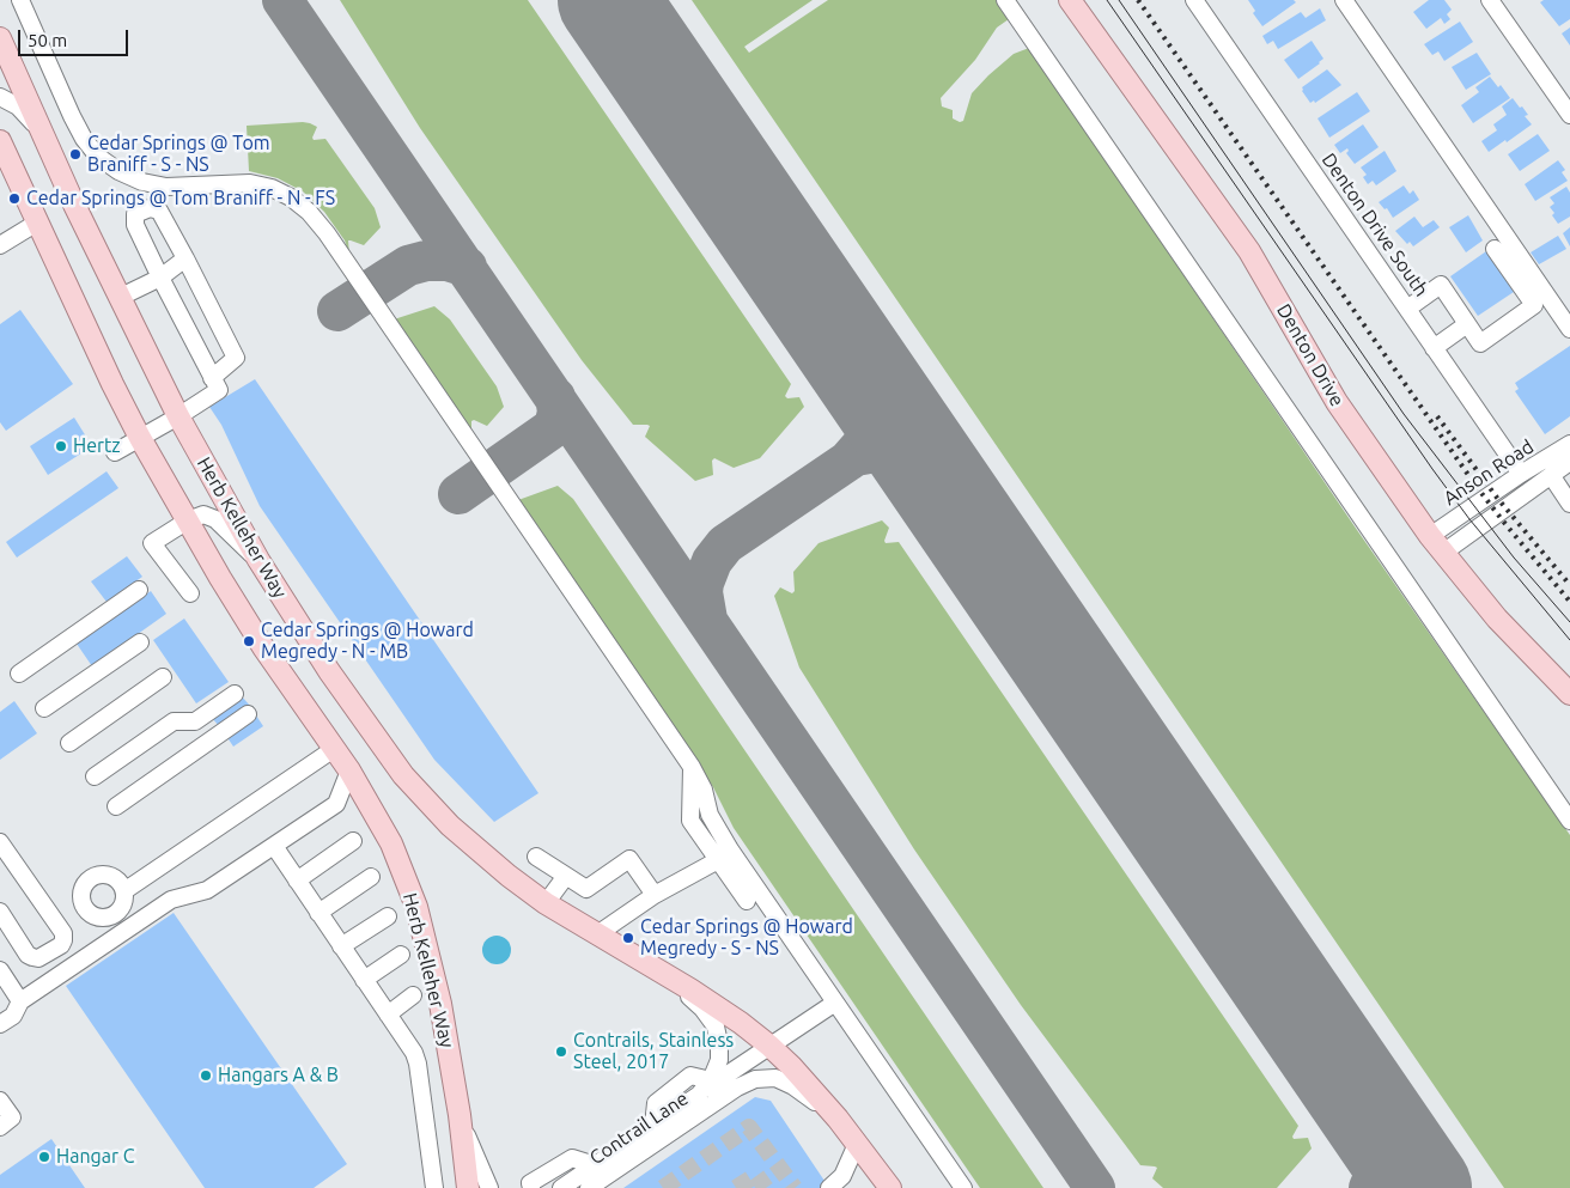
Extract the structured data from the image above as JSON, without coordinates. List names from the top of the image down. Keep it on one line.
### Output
{"streets":{"main road":["Denton Drive","Herb Kelleher Way"],"street":["Denton Drive South","Anson Road","Contrail Lane"]},"crossings":[["Denton Drive South","Anson Road"],["Denton Drive","Anson Road"],["Herb Kelleher Way","Contrail Lane"]],"places":["Cedar Springs @ Tom Braniff - S - NS","Cedar Springs @ Tom Braniff - N - FS","Hertz","Cedar Springs @ Howard Megredy - N - MB","Cedar Springs @ Howard Megredy - S - NS","Contrails, Stainless Steel, 2017","Hangars A & B","Hangar C"],"scale_bar":"50 m"}
